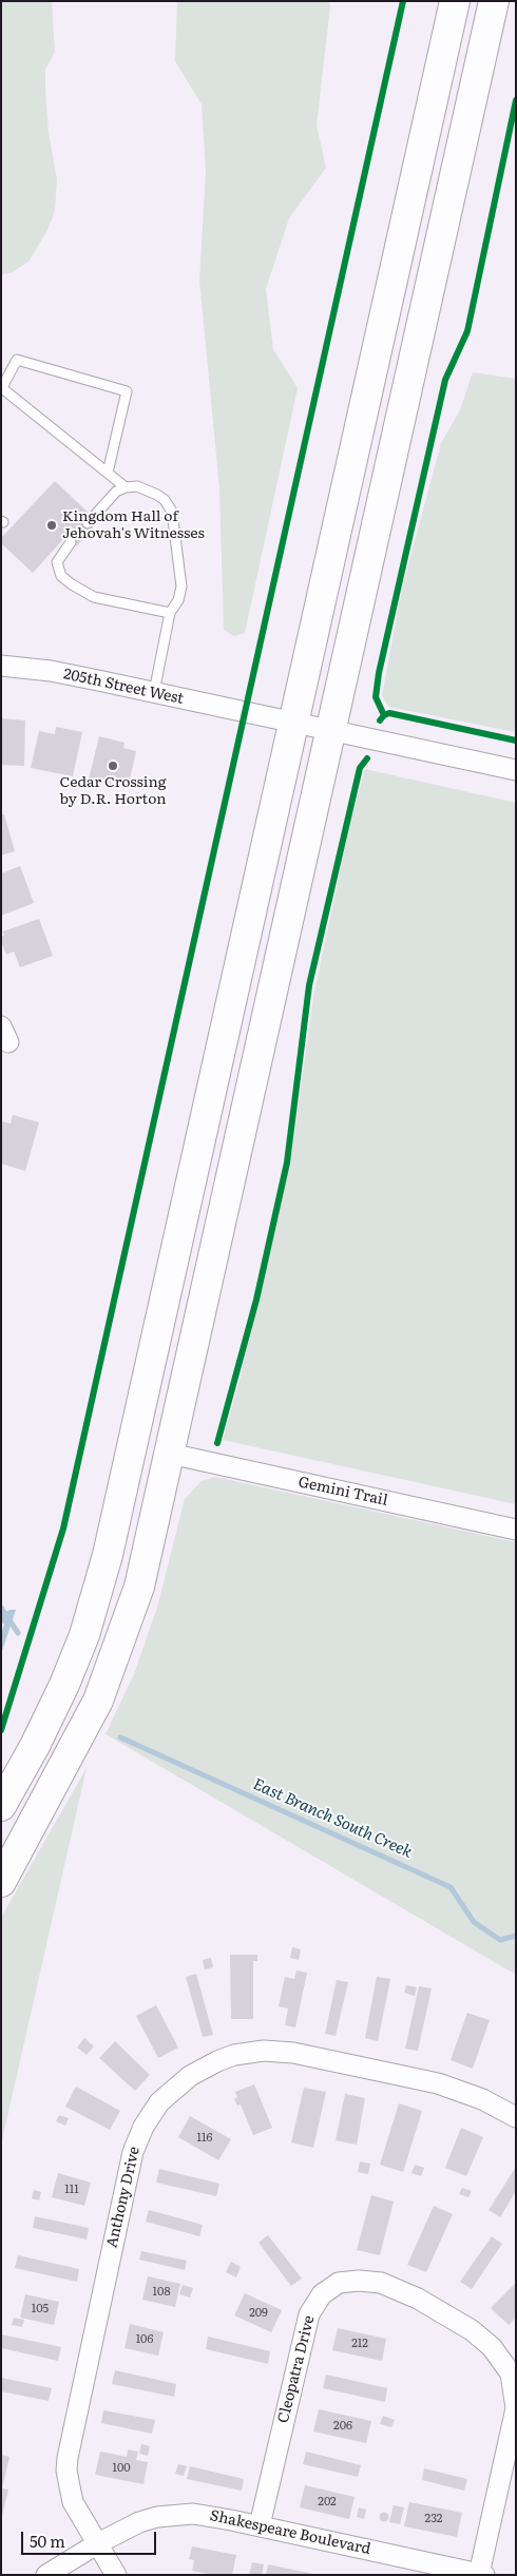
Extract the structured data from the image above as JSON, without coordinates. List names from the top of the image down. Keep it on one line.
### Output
{"streets":{"street":["205th Street West","Gemini Trail","Anthony Drive","Cleopatra Drive","Shakespeare Boulevard"]},"crossings":[["Anthony Drive","Shakespeare Boulevard"],["Cleopatra Drive","Shakespeare Boulevard"]],"water":["East Branch South Creek"],"places":["Kingdom Hall of Jehovah's Witnesses","Cedar Crossing by D.R. Horton"],"house_numbers":["116","111","108","105","209","106","212","206","100","202","232"],"scale_bar":"50 m"}
